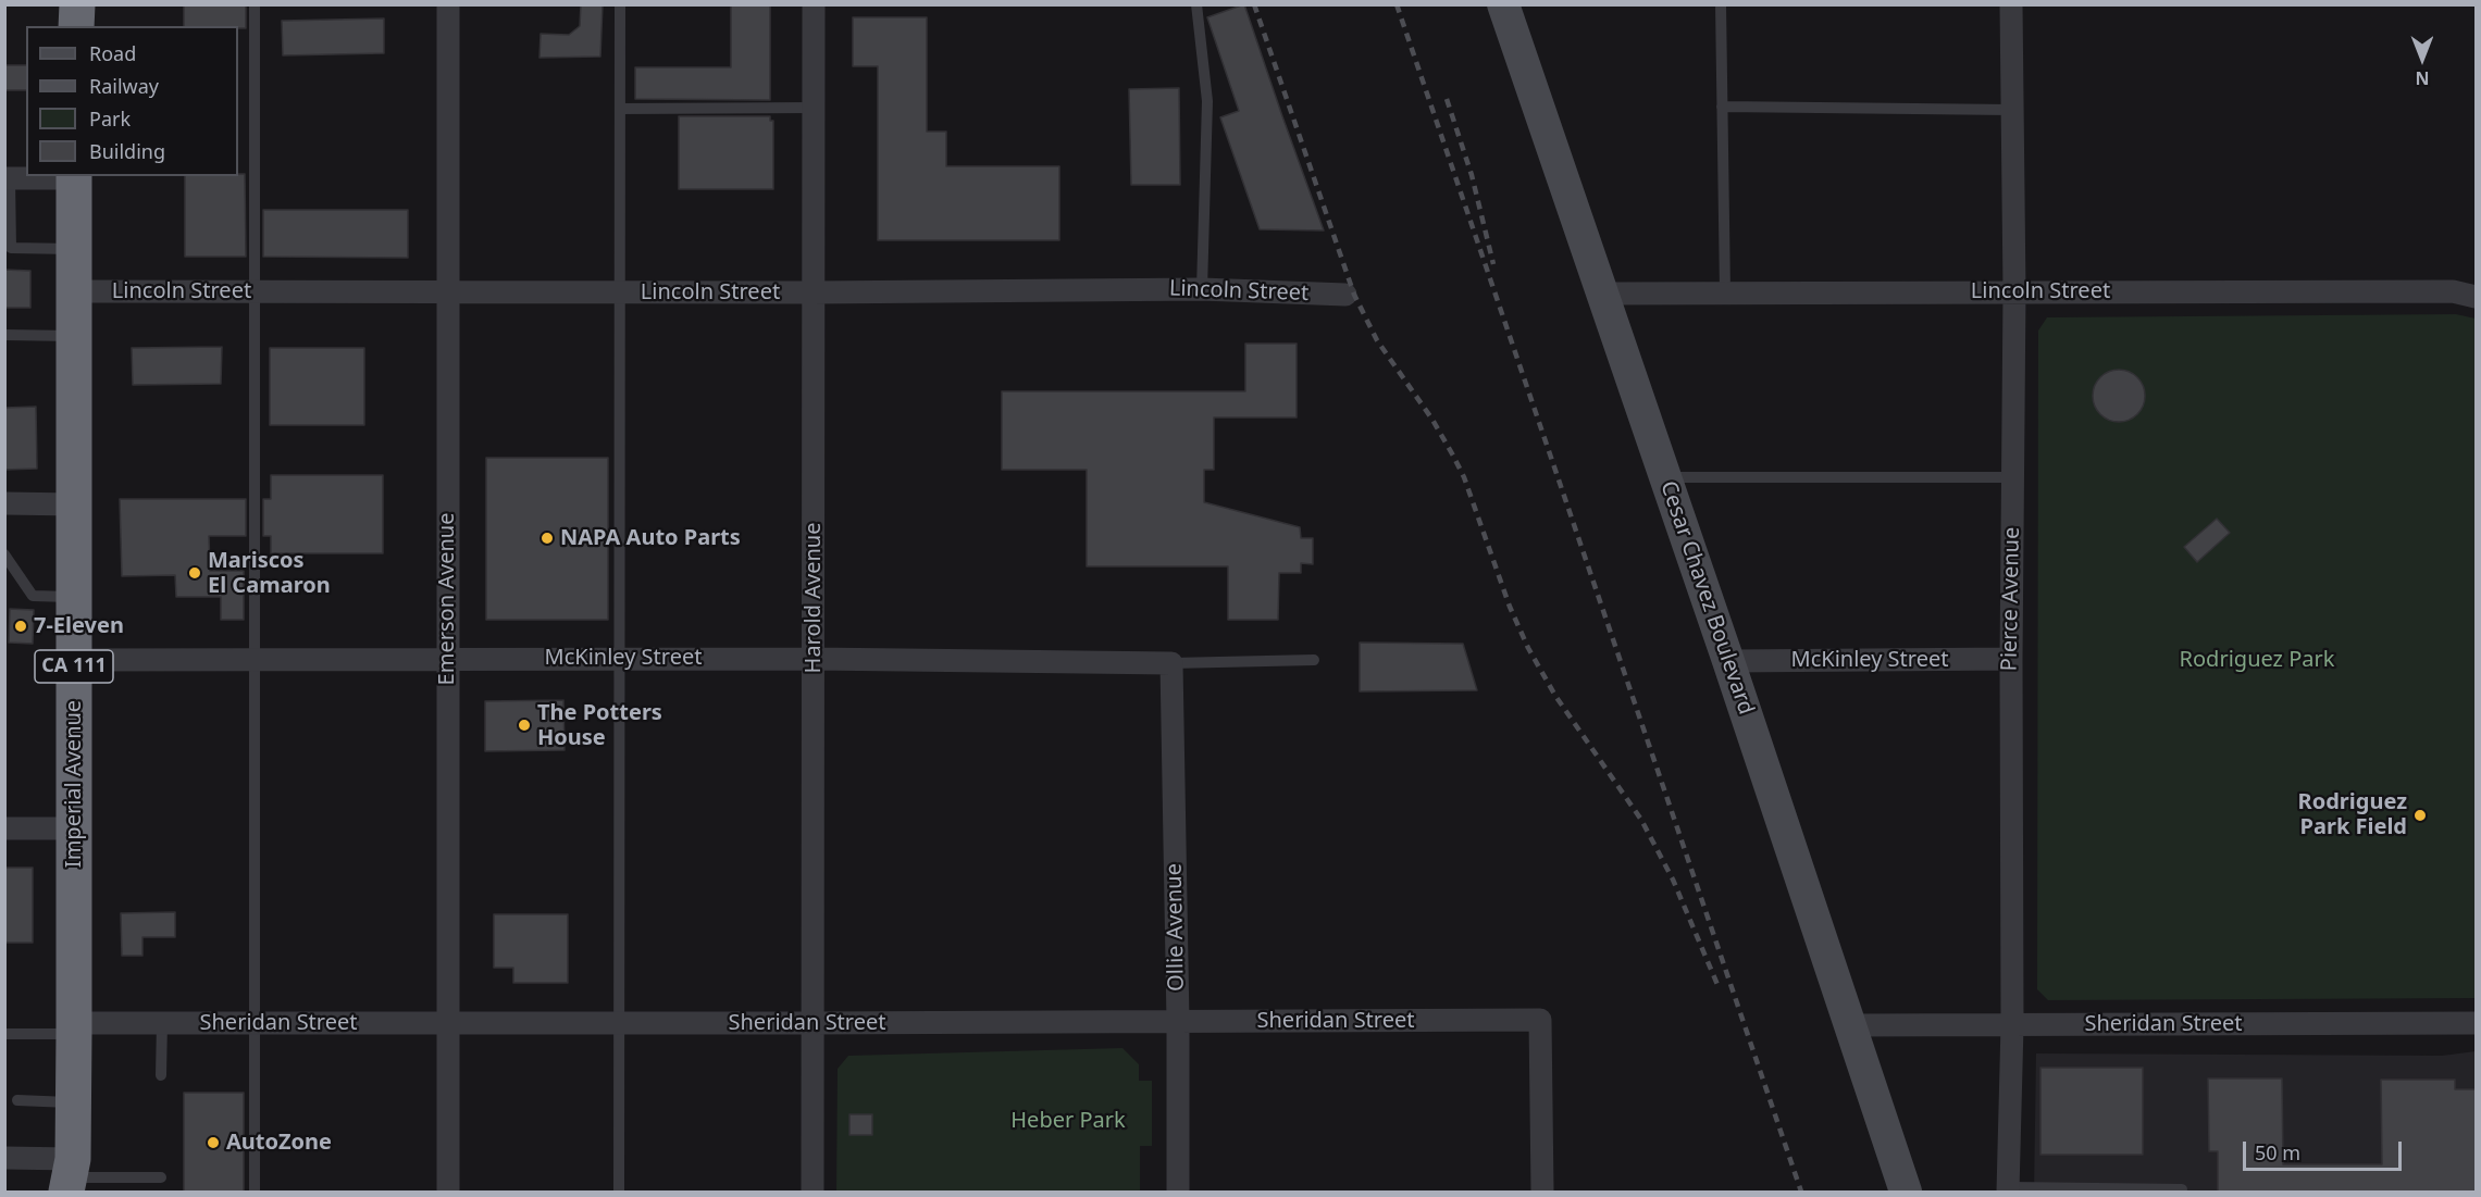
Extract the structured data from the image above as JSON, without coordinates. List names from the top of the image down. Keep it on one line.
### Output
{"streets":{"highway":["CA 111","Imperial Avenue"],"main road":["Cesar Chavez Boulevard"],"street":["Lincoln Street","Harold Avenue","Emerson Avenue","Pierce Avenue","McKinley Street","Ollie Avenue","Sheridan Street"]},"crossings":[["Lincoln Street","Harold Avenue"],["Lincoln Street","Cesar Chavez Boulevard"],["Lincoln Street","Emerson Avenue"],["Lincoln Street","Pierce Avenue"],["Lincoln Street","Imperial Avenue"],["Harold Avenue","McKinley Street"],["Harold Avenue","Sheridan Street"],["Cesar Chavez Boulevard","McKinley Street"],["Cesar Chavez Boulevard","Sheridan Street"],["Emerson Avenue","McKinley Street"],["Emerson Avenue","Sheridan Street"],["Pierce Avenue","McKinley Street"],["Pierce Avenue","Sheridan Street"],["McKinley Street","Imperial Avenue"],["McKinley Street","Ollie Avenue"],["Imperial Avenue","Sheridan Street"],["Ollie Avenue","Sheridan Street"]],"parks":["Rodriguez Park","Heber Park"],"places":["NAPA Auto Parts","Mariscos El Camaron","7-Eleven","The Potters House","Rodriguez Park Field","AutoZone"],"legend":["Road","Railway","Park","Building"],"scale_bar":"50 m","north":"bottom"}
